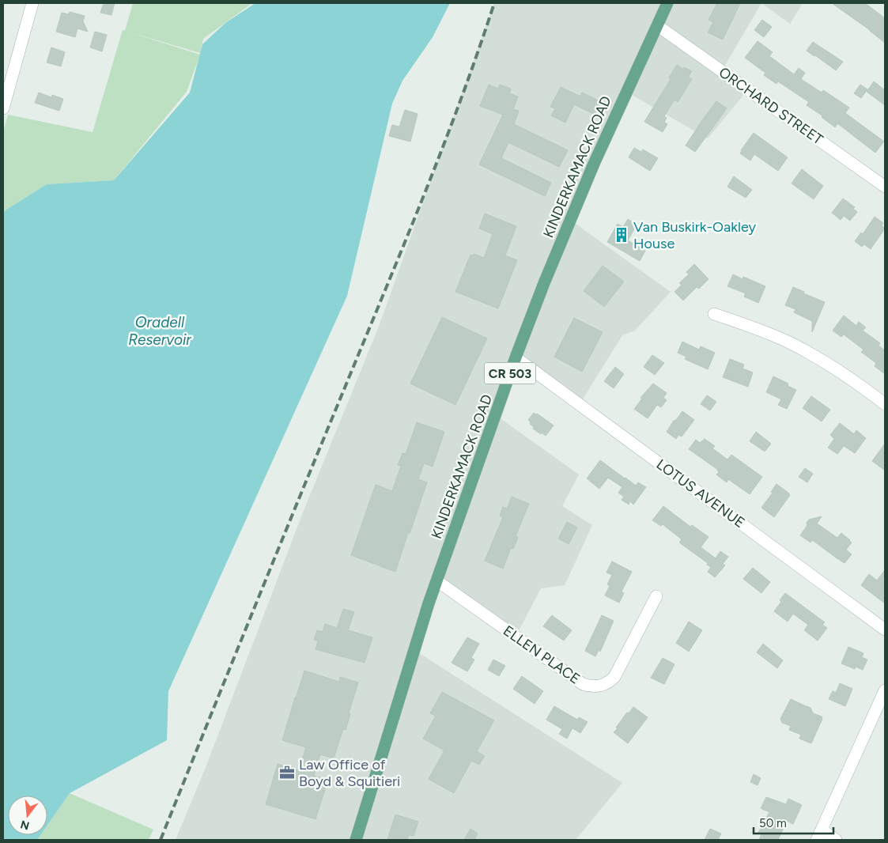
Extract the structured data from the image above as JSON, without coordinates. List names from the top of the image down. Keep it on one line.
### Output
{"streets":{"main road":["KINDERKAMACK ROAD","CR 503"],"street":["ORCHARD STREET","LOTUS AVENUE","ELLEN PLACE"]},"crossings":[["ORCHARD STREET","KINDERKAMACK ROAD"],["KINDERKAMACK ROAD","LOTUS AVENUE"],["KINDERKAMACK ROAD","ELLEN PLACE"]],"water":["Oradell Reservoir"],"places":{"building":["Van Buskirk-Oakley House"],"office":["Law Office of Boyd & Squitieri"]},"scale_bar":"50 m","north":"bottom"}
